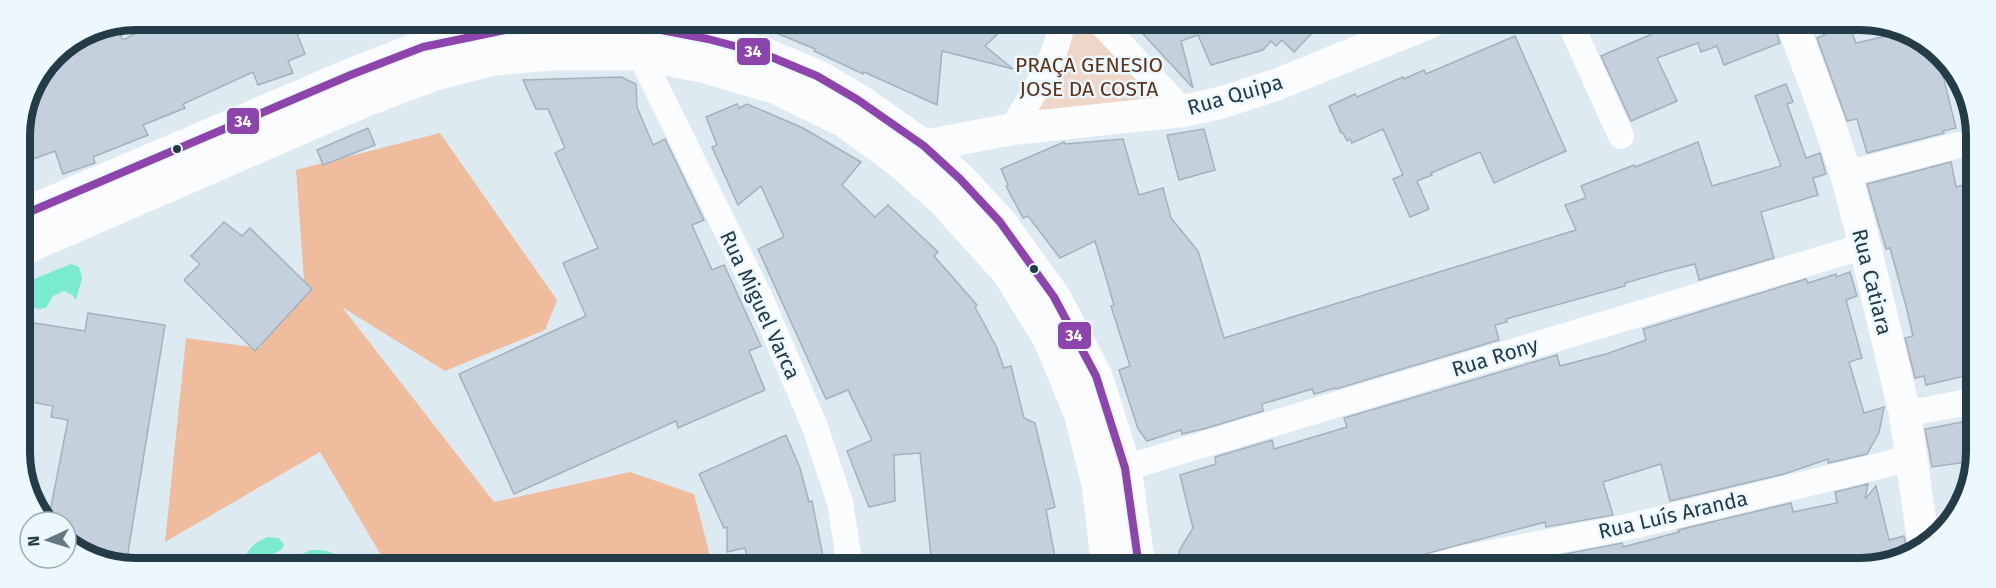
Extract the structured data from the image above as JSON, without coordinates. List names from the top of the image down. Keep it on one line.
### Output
{"streets":{"street":["Rua Quipa","Rua Catiara","Rua Miguel Varca","Rua Rony","Rua Luís Aranda"]},"crossings":[["Rua Catiara","Rua Rony"],["Rua Catiara","Rua Luís Aranda"]],"parks":["PRAÇA GENESIO JOSE DA COSTA"],"lines":["transit line 34"],"north":"left"}
